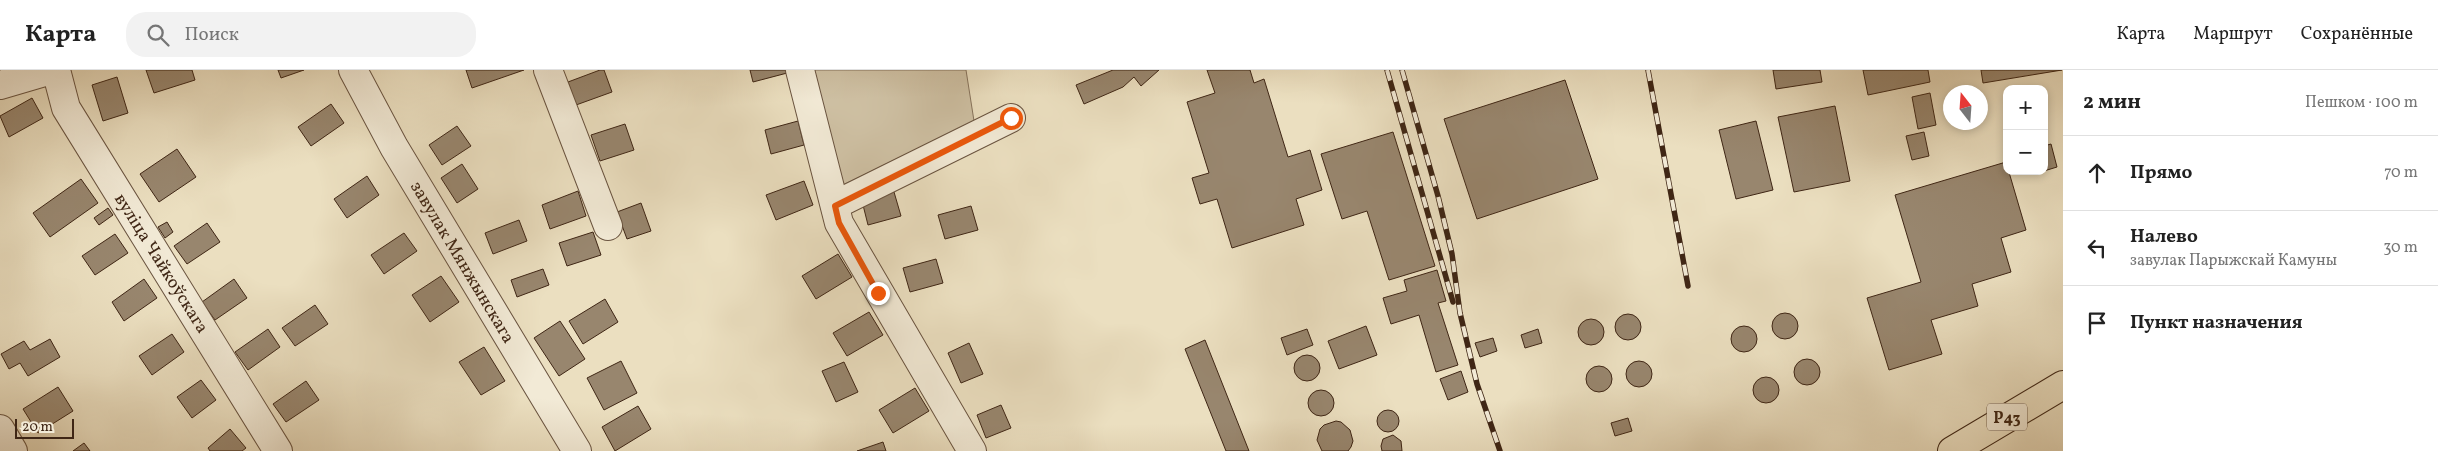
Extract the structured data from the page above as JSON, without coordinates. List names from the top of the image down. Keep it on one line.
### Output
{"streets":{"main road":["Р43"],"street":["завулак Мянжынскага","вуліца Чайкоўскага"]},"scale_bar":"20 m","north":"top","page":{"header":"Карта","search":"Поиск","nav":["Карта","Маршрут","Сохранённые"],"heading":["2 мин","Пешком · 100 m"],"map_buttons":["+","−"],"list":[["Прямо","70 m"],["Налево","завулак Парыжскай Камуны","30 m"],"Пункт назначения"],"scale":"20 m"}}
